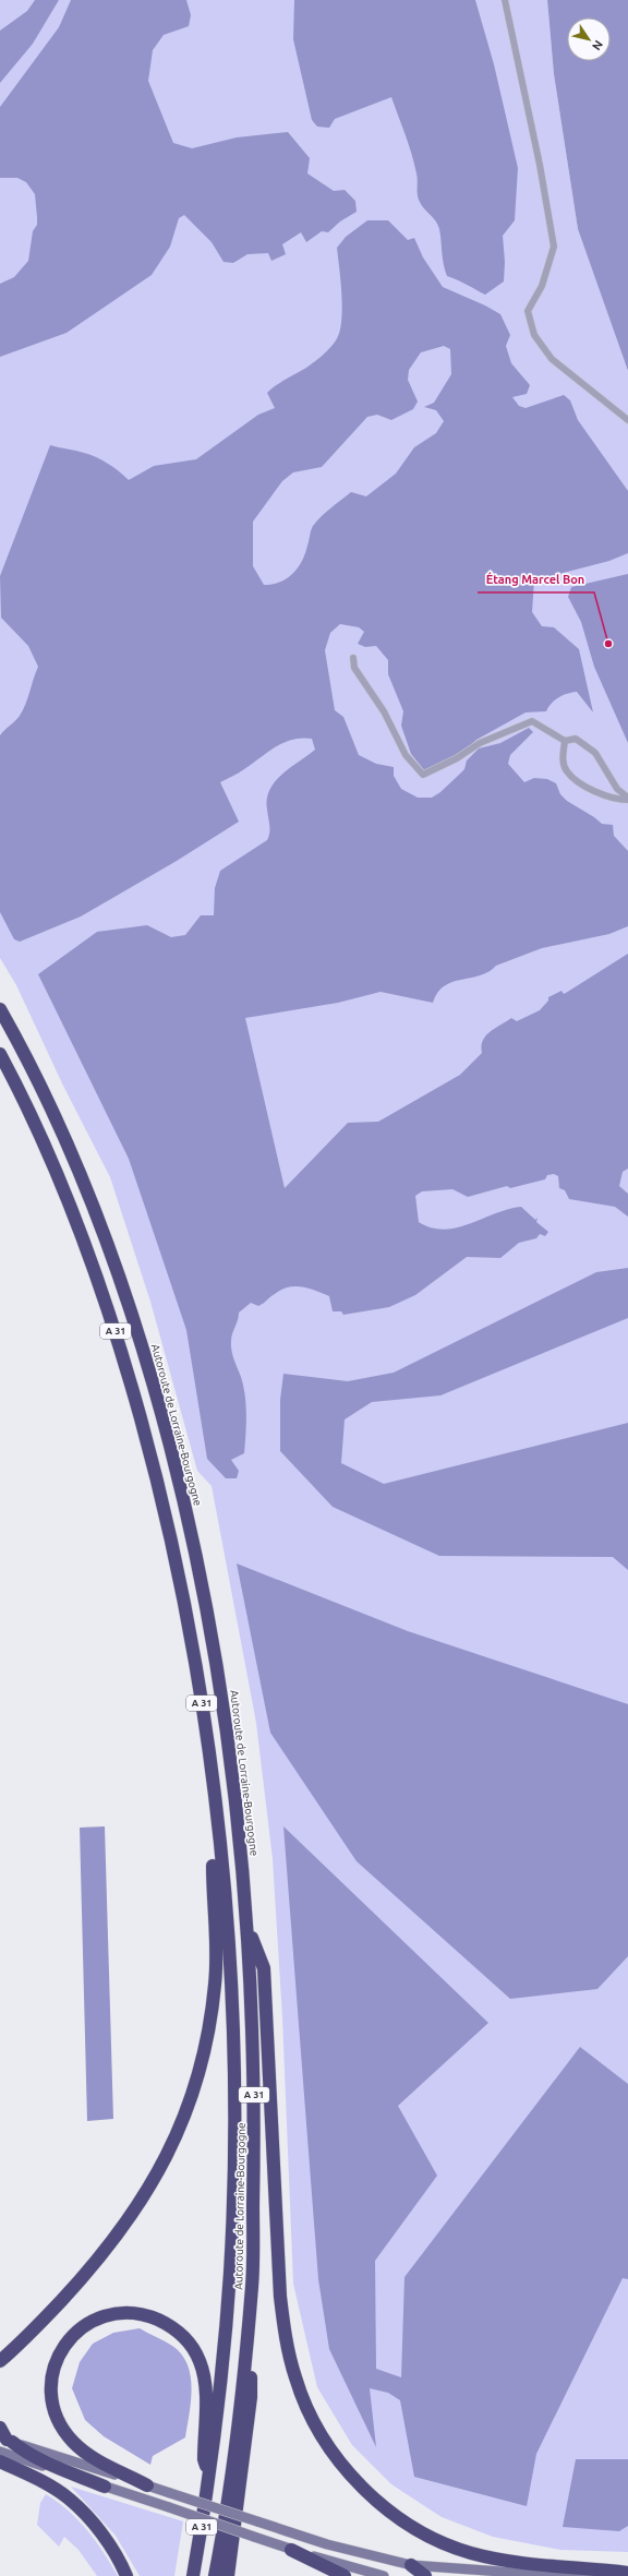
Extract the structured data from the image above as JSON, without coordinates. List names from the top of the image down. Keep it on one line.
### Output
{"streets":{"highway":["A 31","Autoroute de Lorraine-Bourgogne"]},"places":["Étang Marcel Bon"],"north":"bottom right"}
